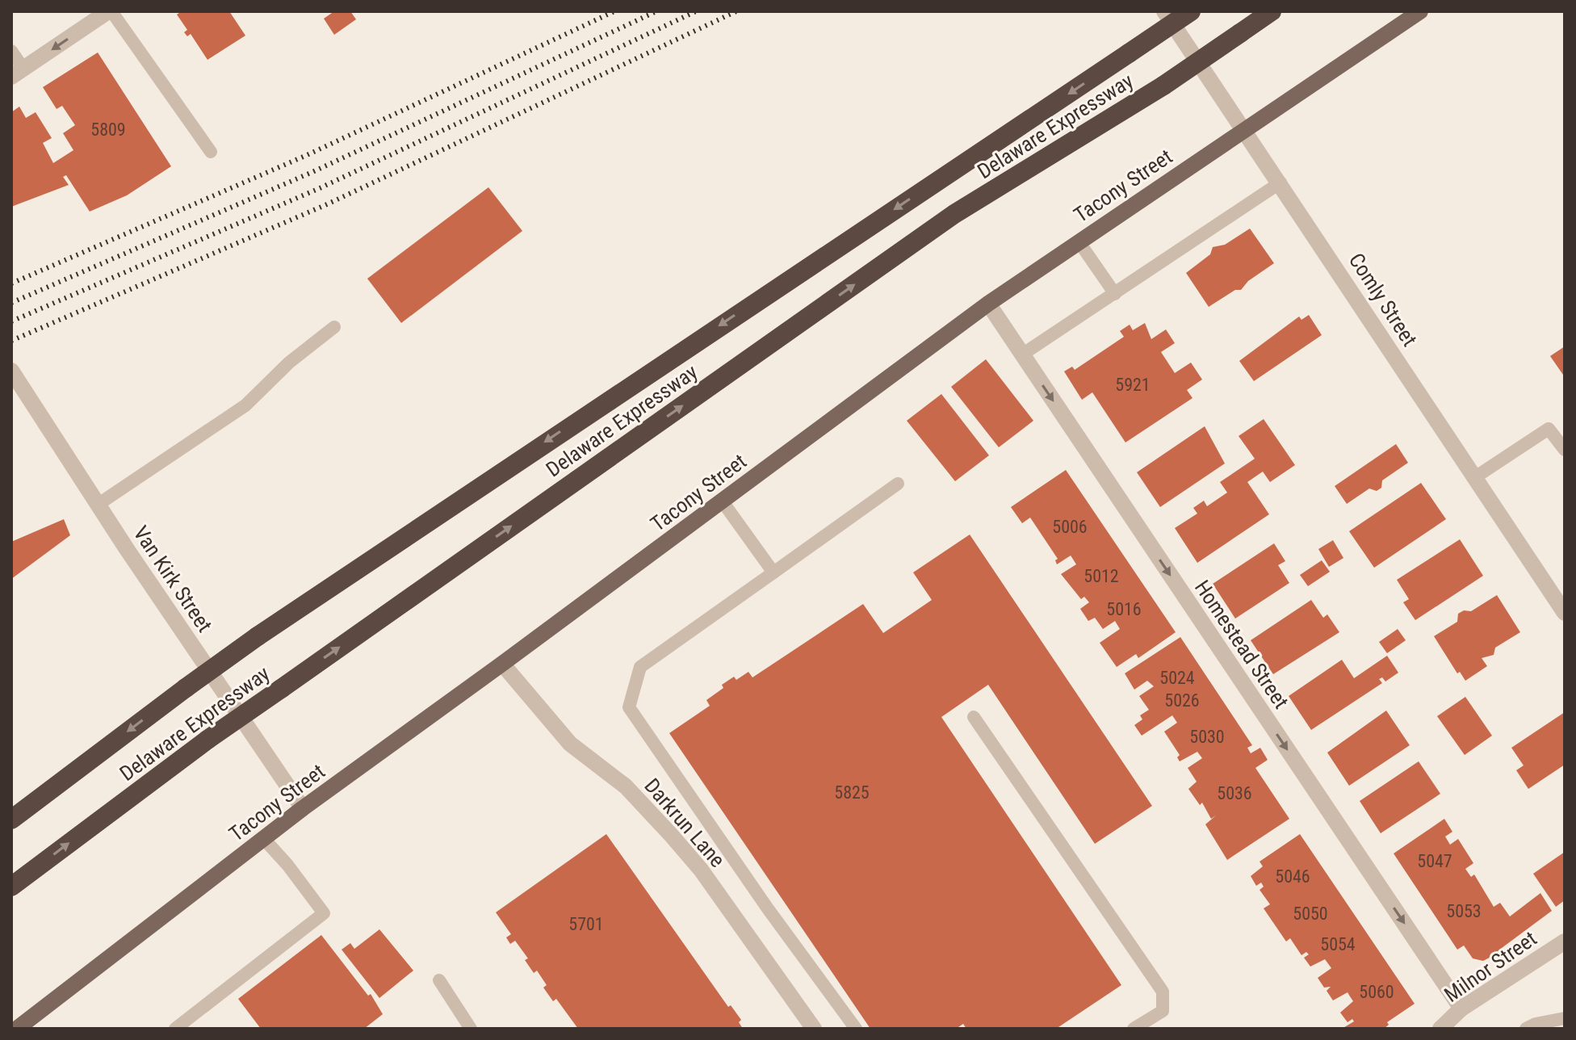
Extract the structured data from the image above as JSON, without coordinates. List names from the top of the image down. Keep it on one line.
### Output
{"streets":{"highway":["Delaware Expressway"],"main road":["Tacony Street"],"street":["Comly Street","Van Kirk Street","Homestead Street","Darkrun Lane","Milnor Street"]},"crossings":[["Tacony Street","Comly Street"],["Tacony Street","Van Kirk Street"],["Tacony Street","Homestead Street"],["Tacony Street","Darkrun Lane"],["Homestead Street","Milnor Street"]],"one_way":["Homestead Street"],"house_numbers":["5809","5921","5006","5012","5016","5024","5026","5030","5825","5036","5047","5046","5053","5050","5701","5054","5060"]}
